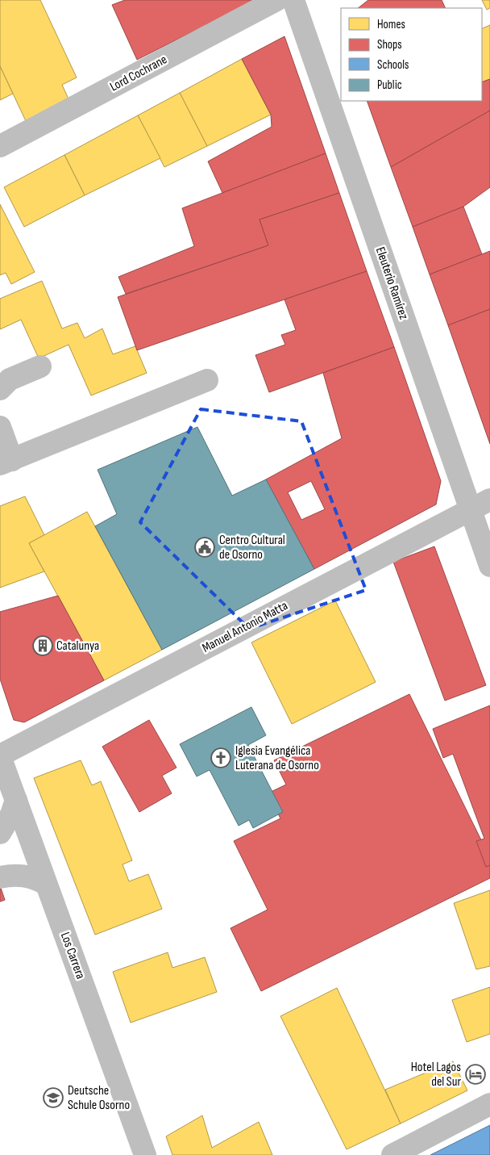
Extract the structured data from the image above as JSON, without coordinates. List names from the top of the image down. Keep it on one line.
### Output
{"streets":{"main road":["Lord Cochrane","Eleuterio Ramírez","Manuel Antonio Matta","Los Carrera"]},"crossings":[["Eleuterio Ramírez","Manuel Antonio Matta"],["Manuel Antonio Matta","Los Carrera"]],"places":{"public building":["Centro Cultural de Osorno"],"building":["Catalunya"],"church":["Iglesia Evangélica Luterana de Osorno"],"hotel":["Hotel Lagos del Sur"],"school or university":["Deutsche Schule Osorno"]},"legend":["Homes","Shops","Schools","Public"]}
